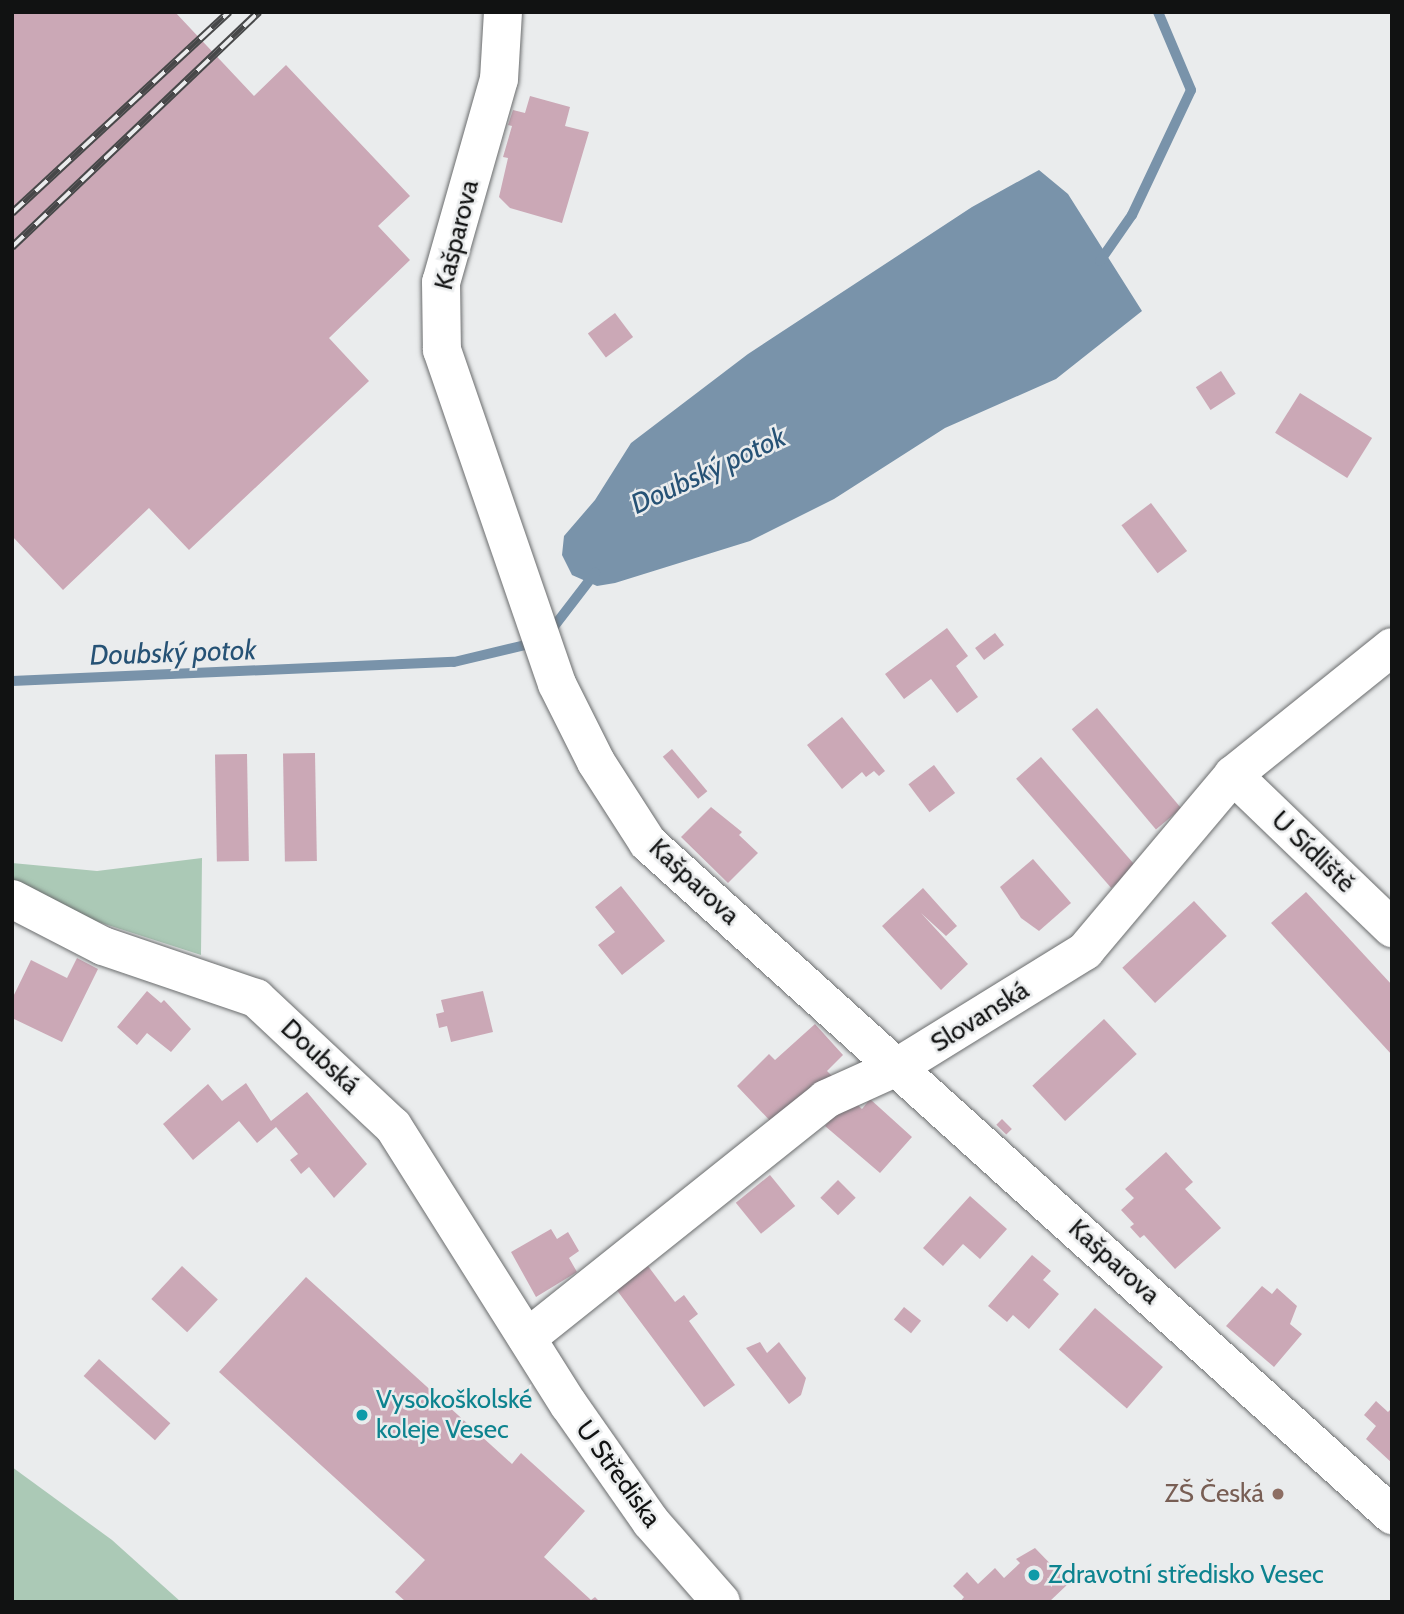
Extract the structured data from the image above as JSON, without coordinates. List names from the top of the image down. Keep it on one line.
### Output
{"streets":{"street":["Kašparova","U Sídliště","Slovanská","Doubská","U Střediska"]},"crossings":[["Kašparova","Slovanská"],["U Sídliště","Slovanská"],["Slovanská","Doubská"],["Slovanská","U Střediska"],["Doubská","U Střediska"]],"water":["Doubský potok"],"places":["Vysokoškolské koleje Vesec","ZŠ Česká","Zdravotní středisko Vesec"]}
